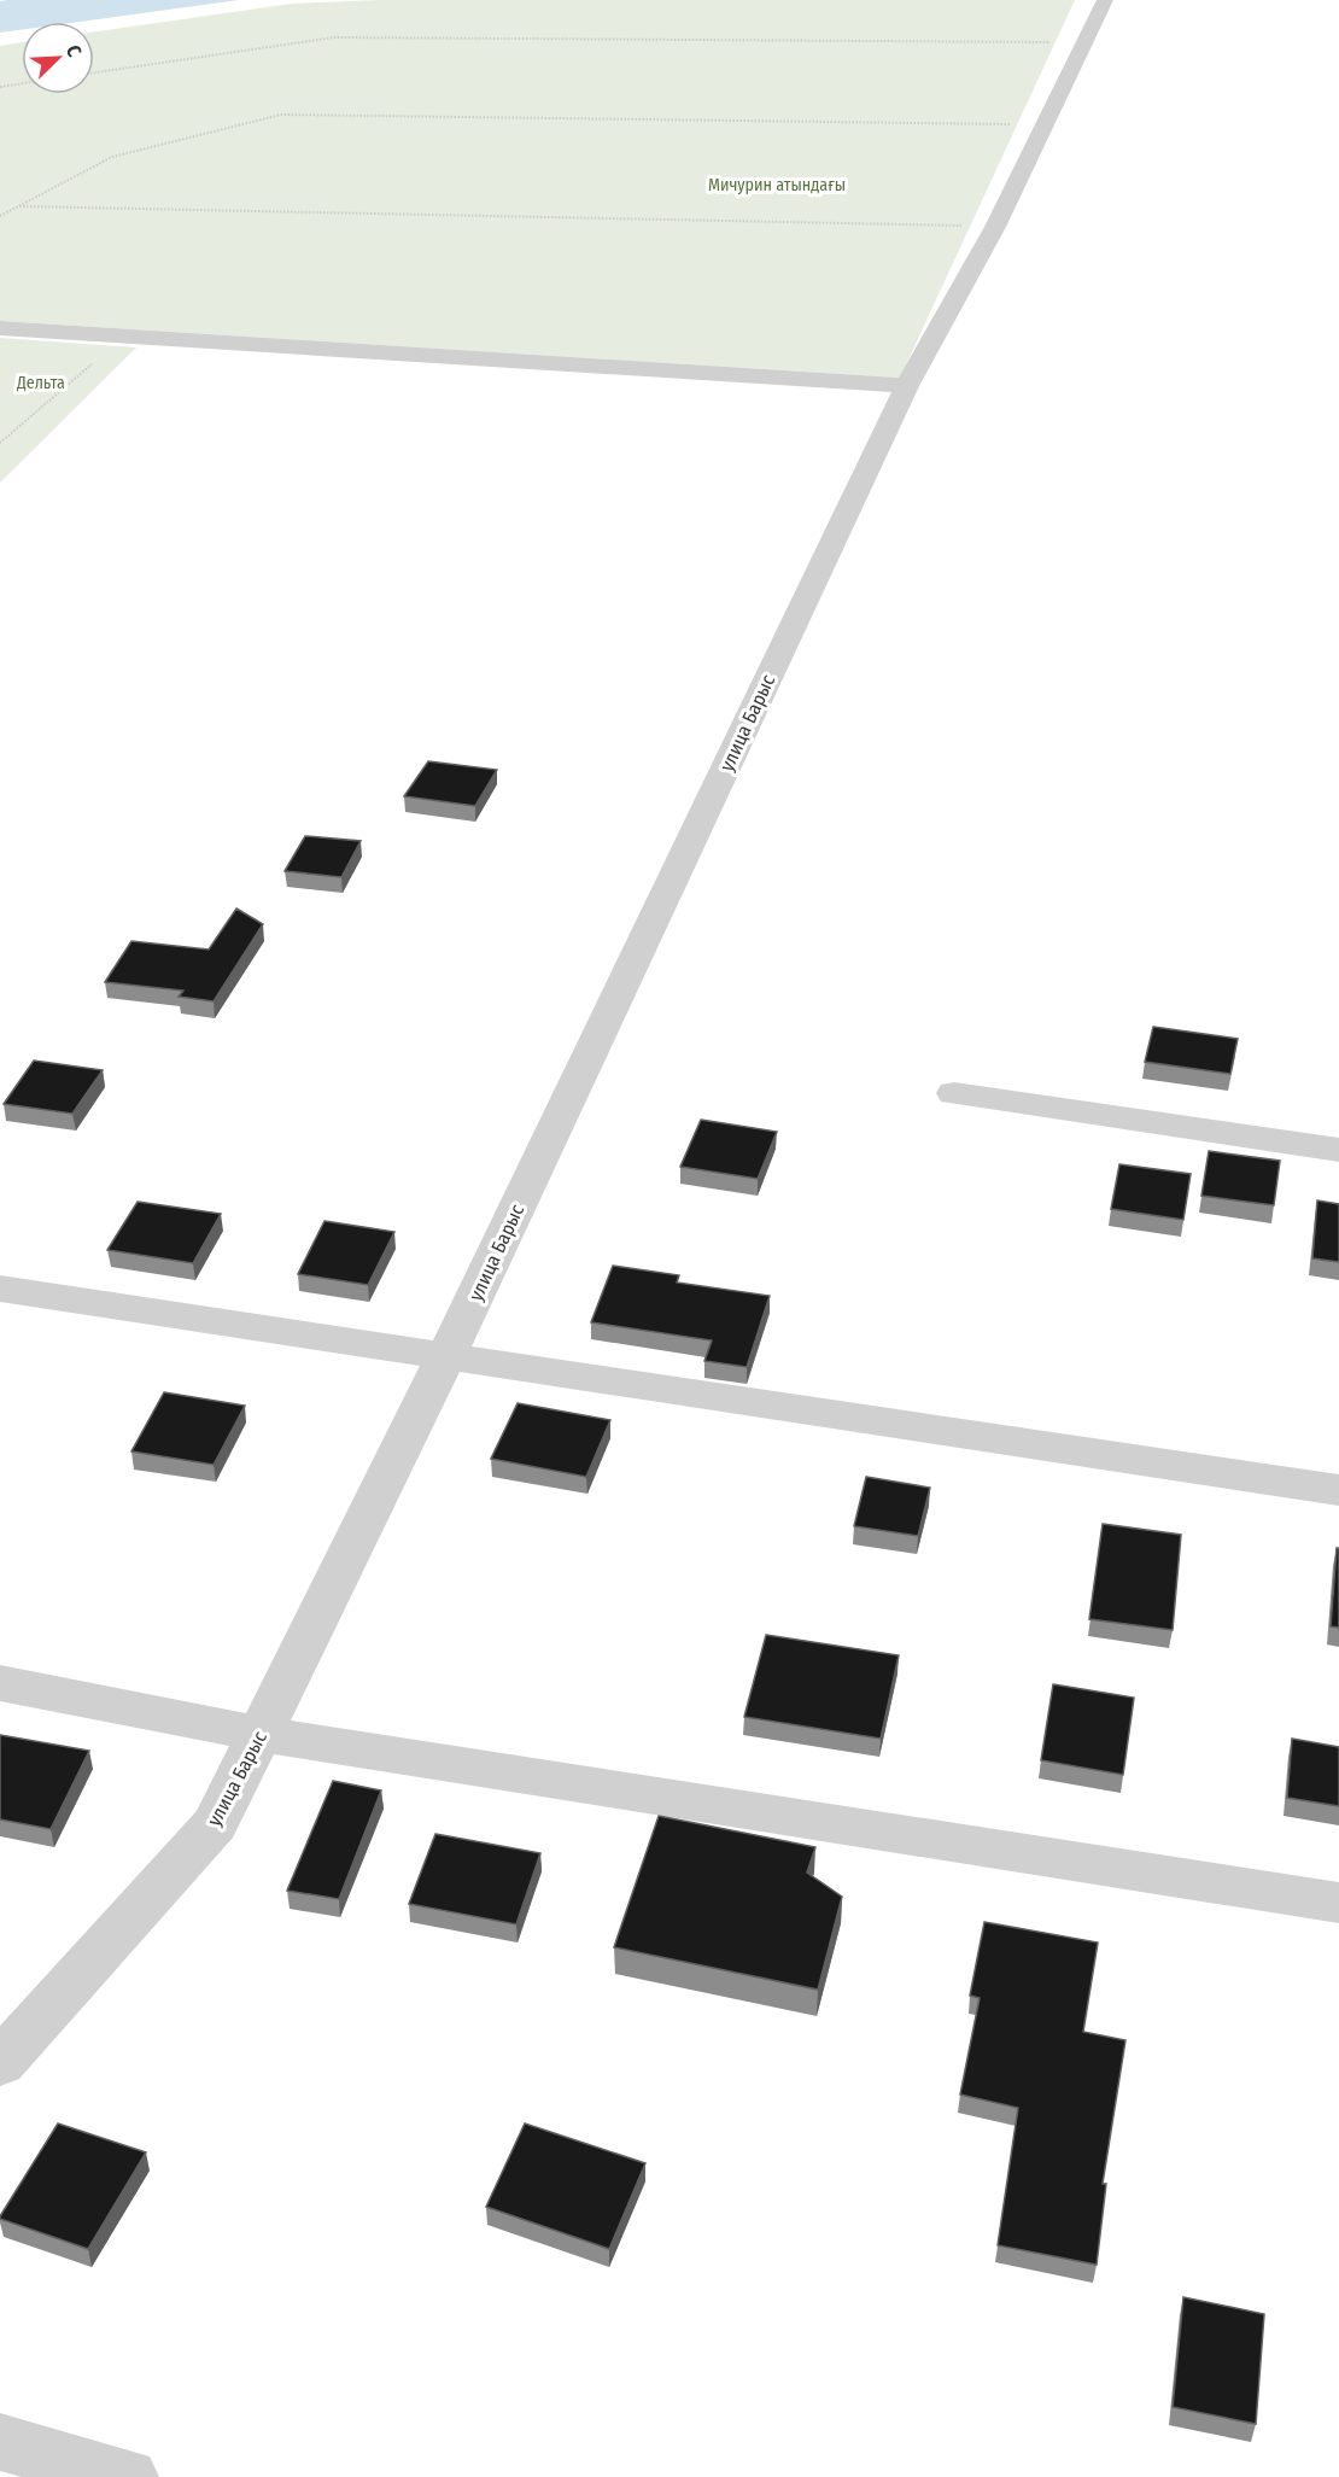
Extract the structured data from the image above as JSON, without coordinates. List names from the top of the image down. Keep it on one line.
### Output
{"streets":{"street":["улица Барыс"]},"parks":["Мичурин атындағы","Дельта"],"north":"top right"}
